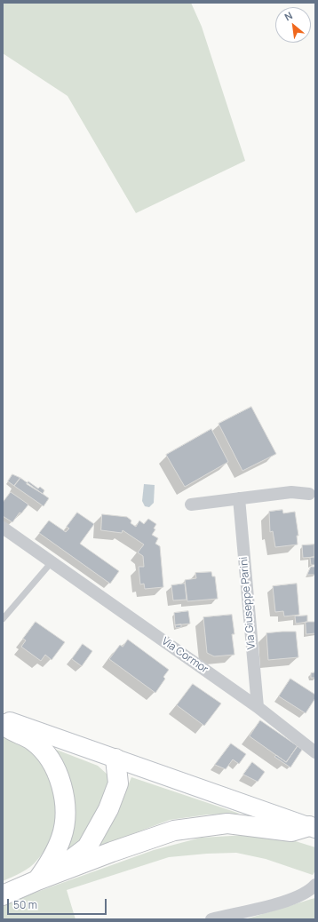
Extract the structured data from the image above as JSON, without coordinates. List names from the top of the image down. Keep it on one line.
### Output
{"streets":{"street":["Via Giuseppe Parini","Via Cormor"]},"crossings":[["Via Giuseppe Parini","Via Cormor"]],"scale_bar":"50 m","north":"top left"}
